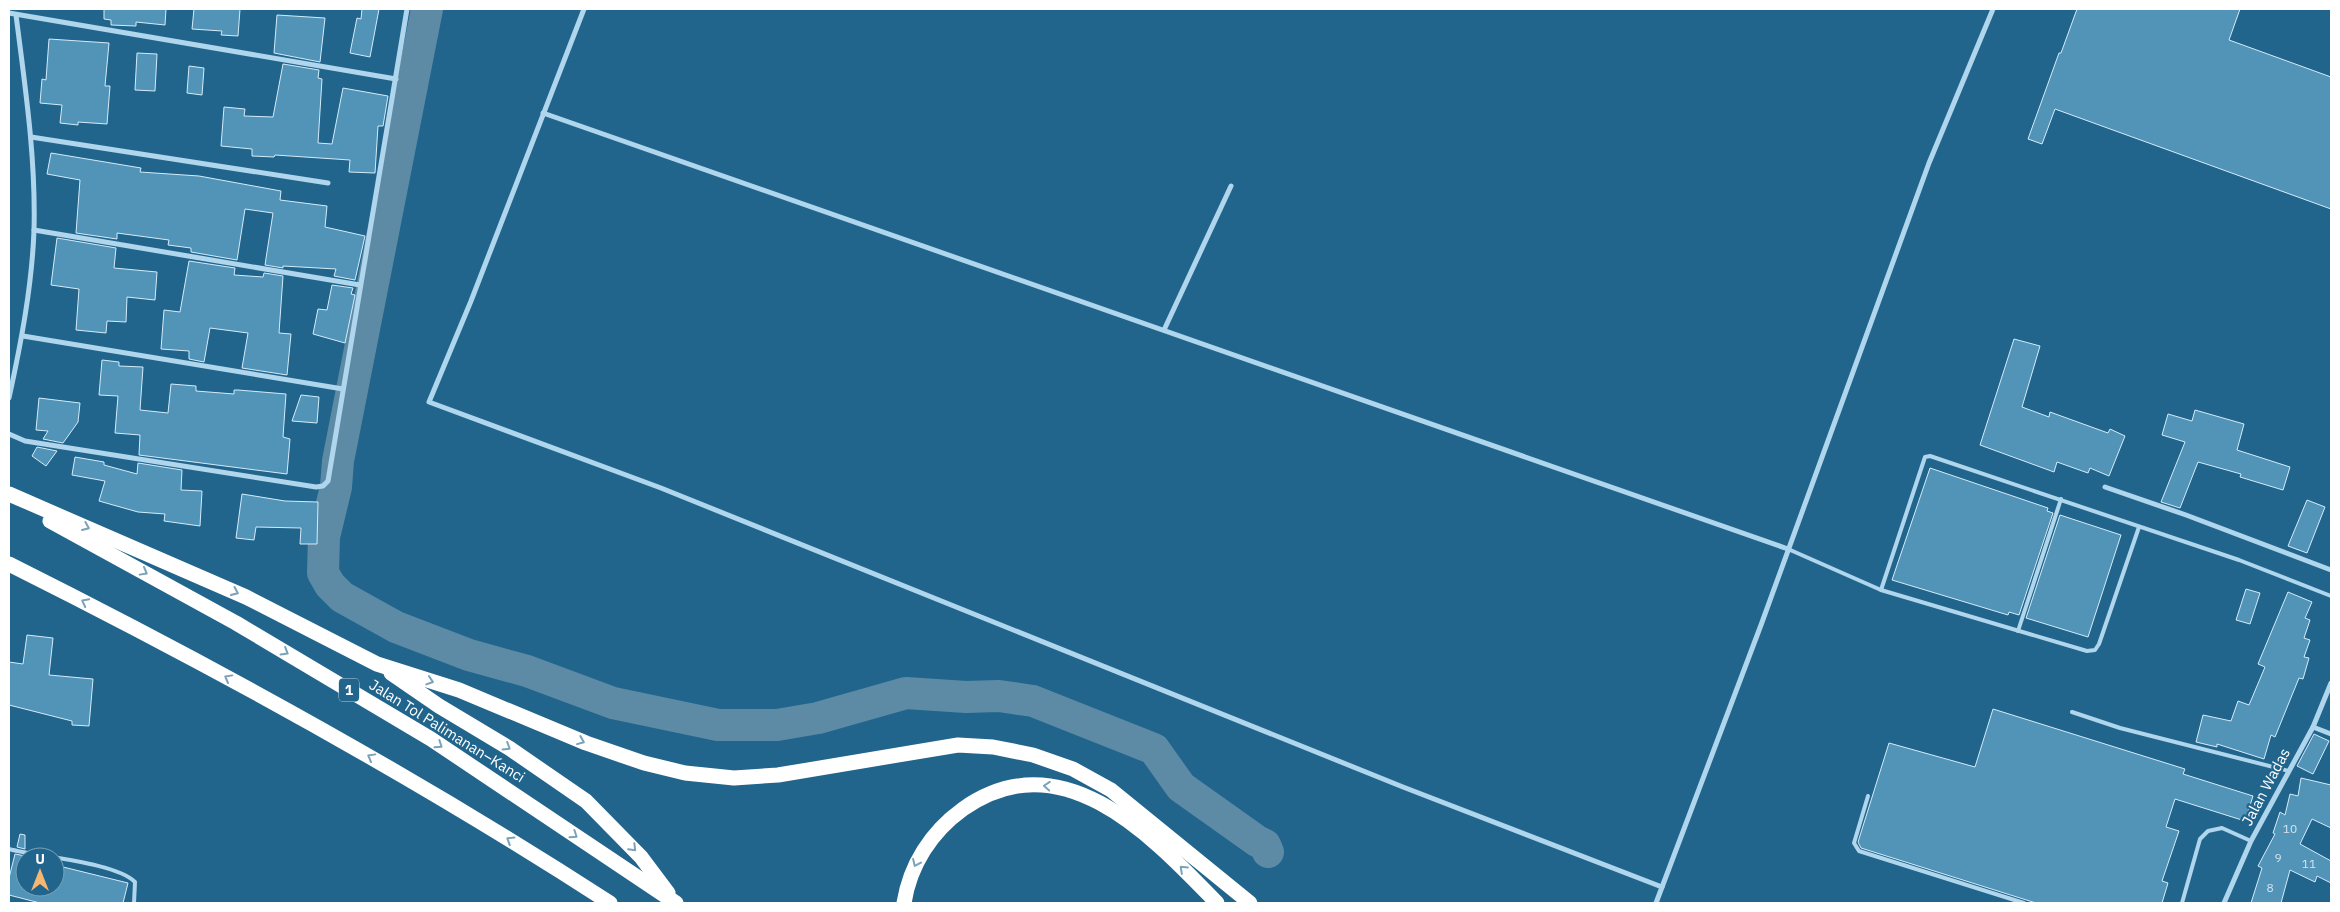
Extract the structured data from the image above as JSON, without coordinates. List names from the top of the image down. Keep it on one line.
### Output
{"streets":{"highway":["1","Jalan Tol Palimanan–Kanci"],"street":["Jalan Wadas"]},"house_numbers":["10","9","11","8"],"north":"top"}
